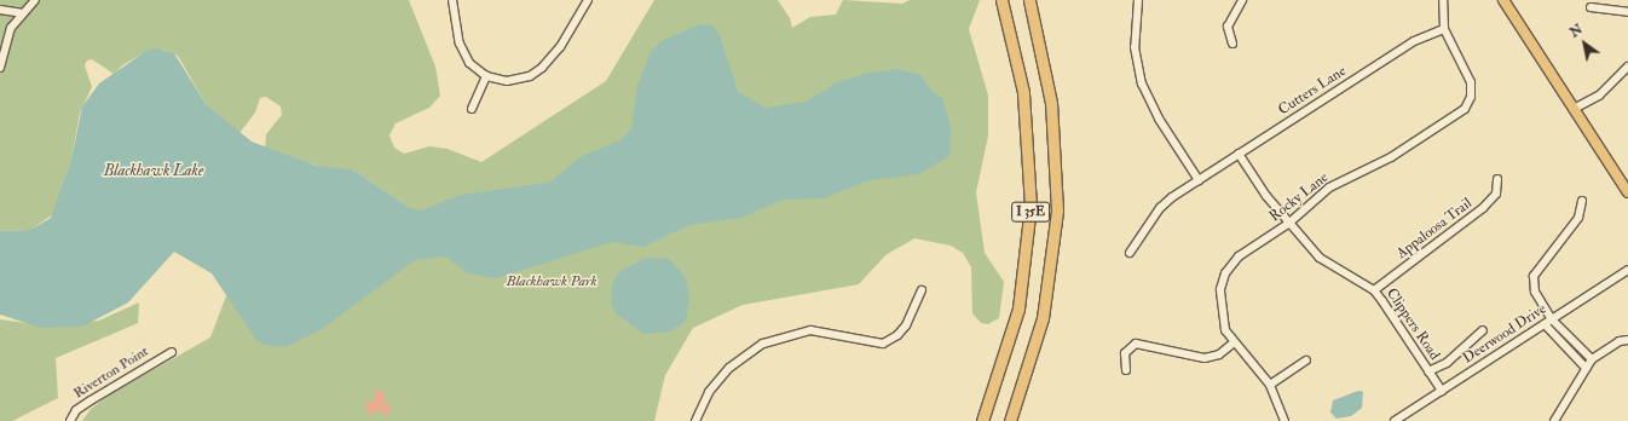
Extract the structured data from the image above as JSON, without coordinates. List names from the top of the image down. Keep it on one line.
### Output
{"streets":{"highway":["I 35E"],"street":["Cutters Lane","Rocky Lane","Appaloosa Trail","Clippers Road","Deerwood Drive","Riverton Point"]},"crossings":[["Cutters Lane","Rocky Lane"],["Cutters Lane","Clippers Road"],["Rocky Lane","Clippers Road"],["Appaloosa Trail","Clippers Road"],["Clippers Road","Deerwood Drive"]],"water":["Blackhawk Lake"],"parks":["Blackhawk Park"],"north":"top left"}
